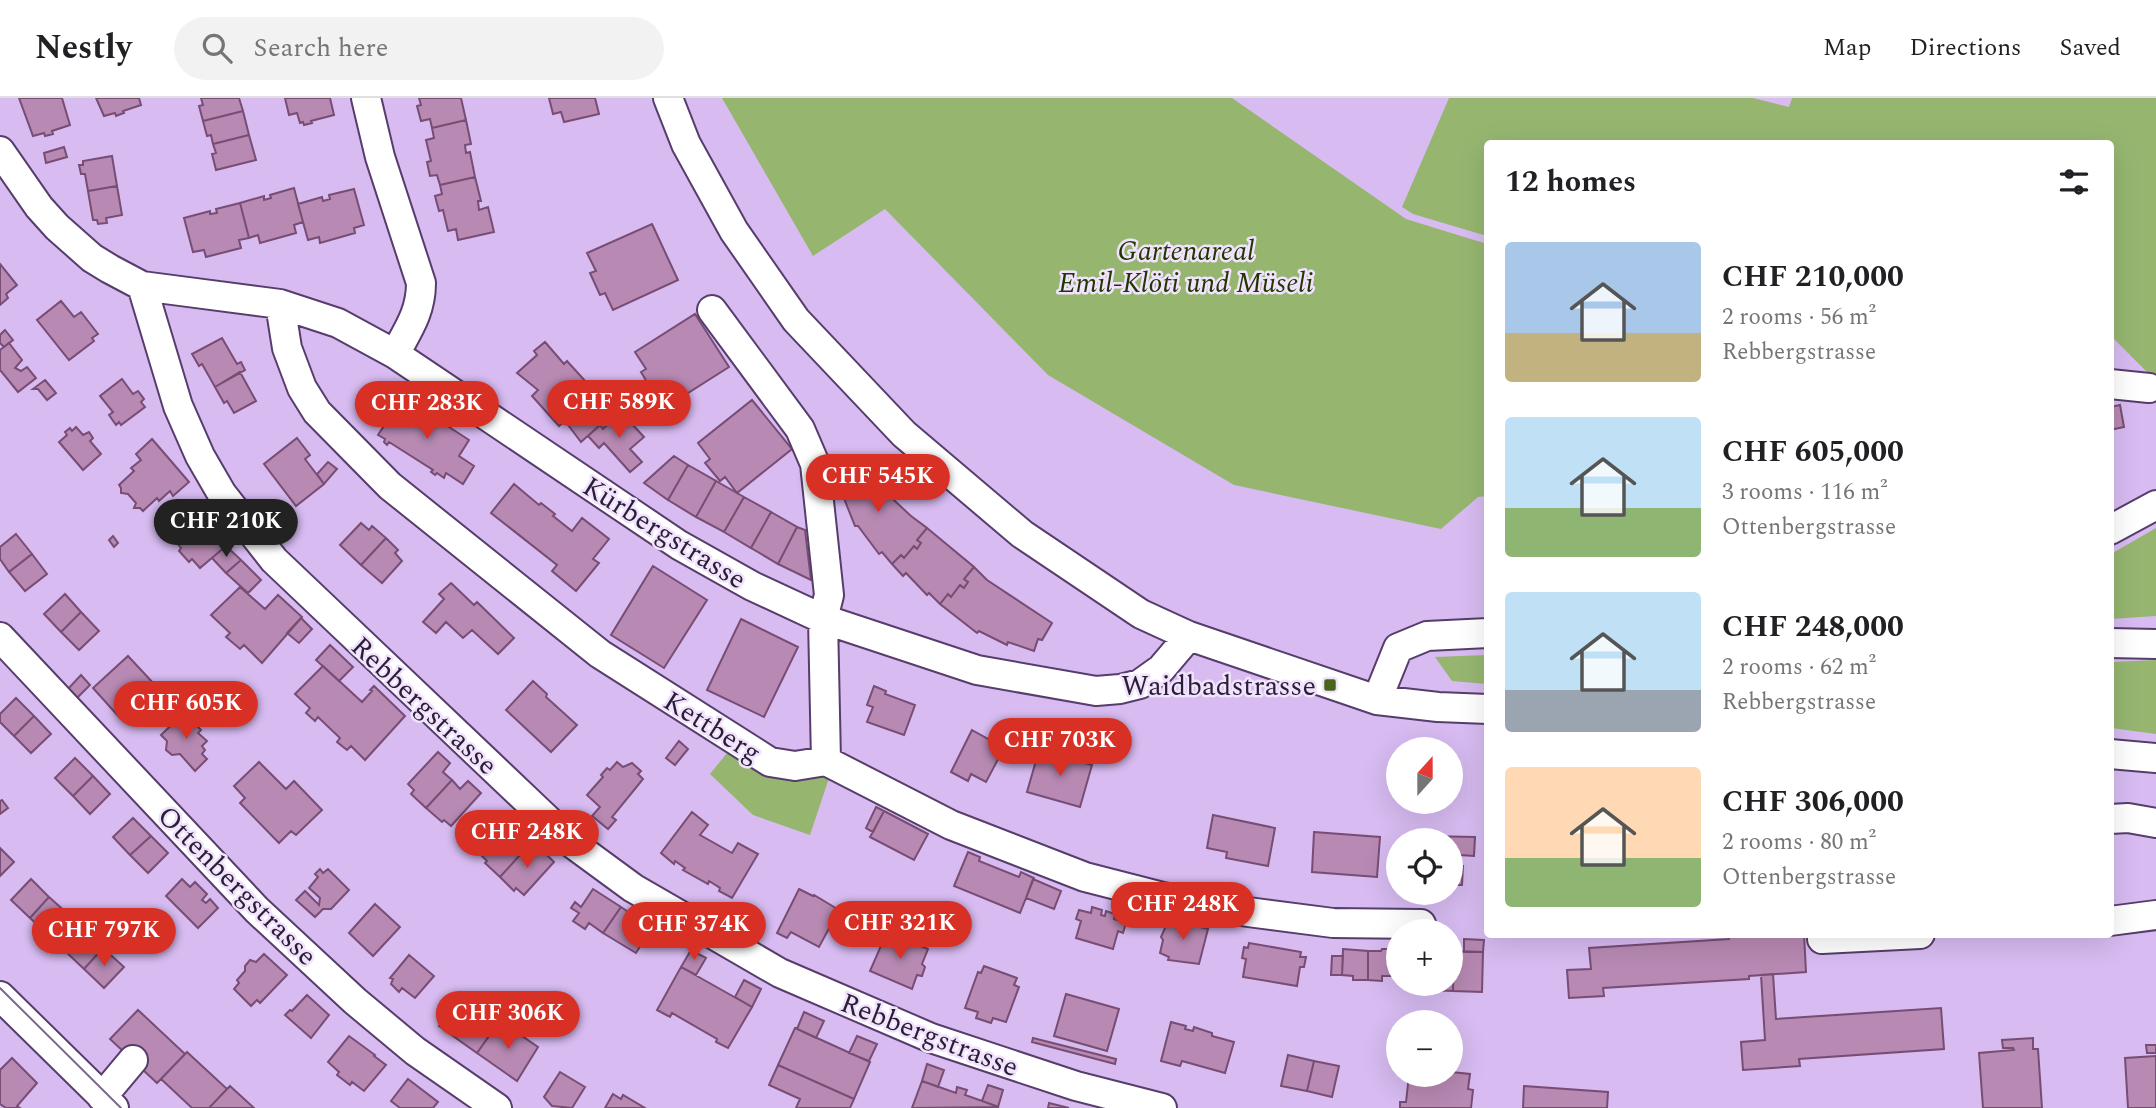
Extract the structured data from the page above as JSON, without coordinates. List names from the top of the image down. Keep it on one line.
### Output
{"streets":{"street":["Kürbergstrasse","Rebbergstrasse","Kettberg","Ottenbergstrasse"]},"crossings":[["Kürbergstrasse","Rebbergstrasse"],["Kürbergstrasse","Kettberg"]],"parks":["Gartenareal Emil-Klöti und Müseli"],"places":{"transit":["Waidbadstrasse"]},"north":"top","page":{"header":"Nestly","search":"Search here","nav":["Map","Directions","Saved"],"heading":"12 homes","list":[{"name":"CHF 210,000","note":"2 rooms · 56 m² · Rebbergstrasse"},{"name":"CHF 605,000","note":"3 rooms · 116 m² · Ottenbergstrasse"},{"name":"CHF 248,000","note":"2 rooms · 62 m² · Rebbergstrasse"},{"name":"CHF 306,000","note":"2 rooms · 80 m² · Ottenbergstrasse"}],"price":["CHF 589K","CHF 283K","CHF 545K","CHF 210K","CHF 605K","CHF 703K","CHF 248K","CHF 248K","CHF 321K","CHF 374K","CHF 797K","CHF 306K"],"map_buttons":["+","−"]}}
